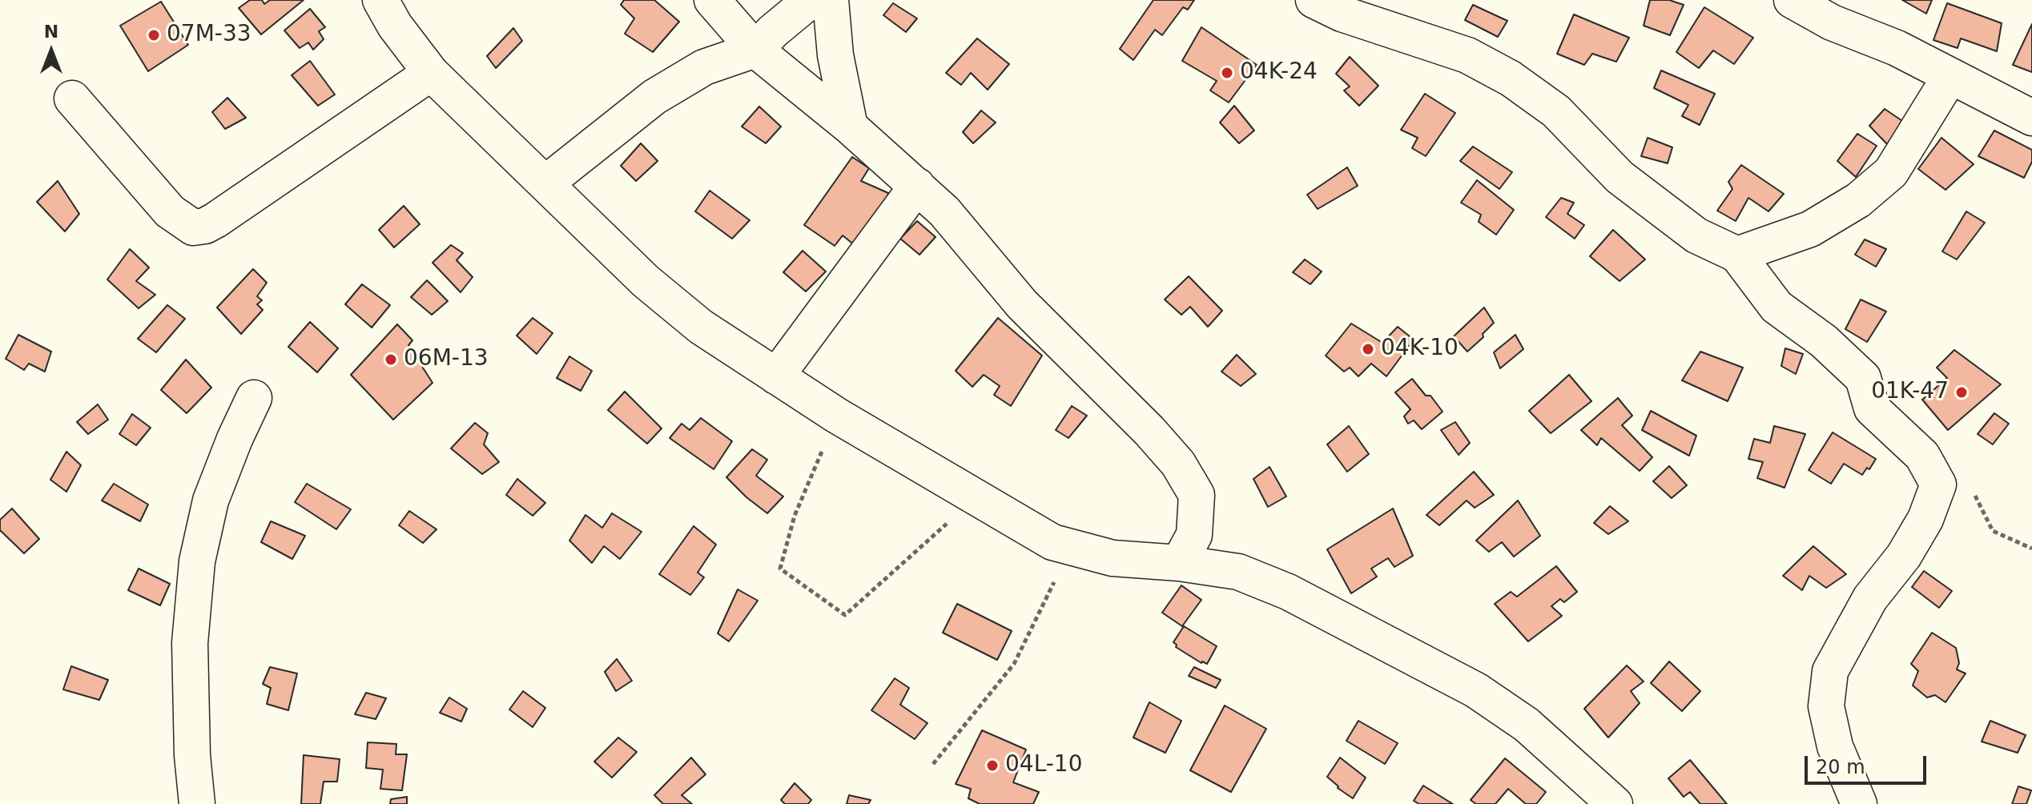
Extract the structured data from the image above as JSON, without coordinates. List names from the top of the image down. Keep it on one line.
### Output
{"places":["07M-33","04K-24","04K-10","06M-13","01K-47","04L-10"],"scale_bar":"20 m","north":"top"}
